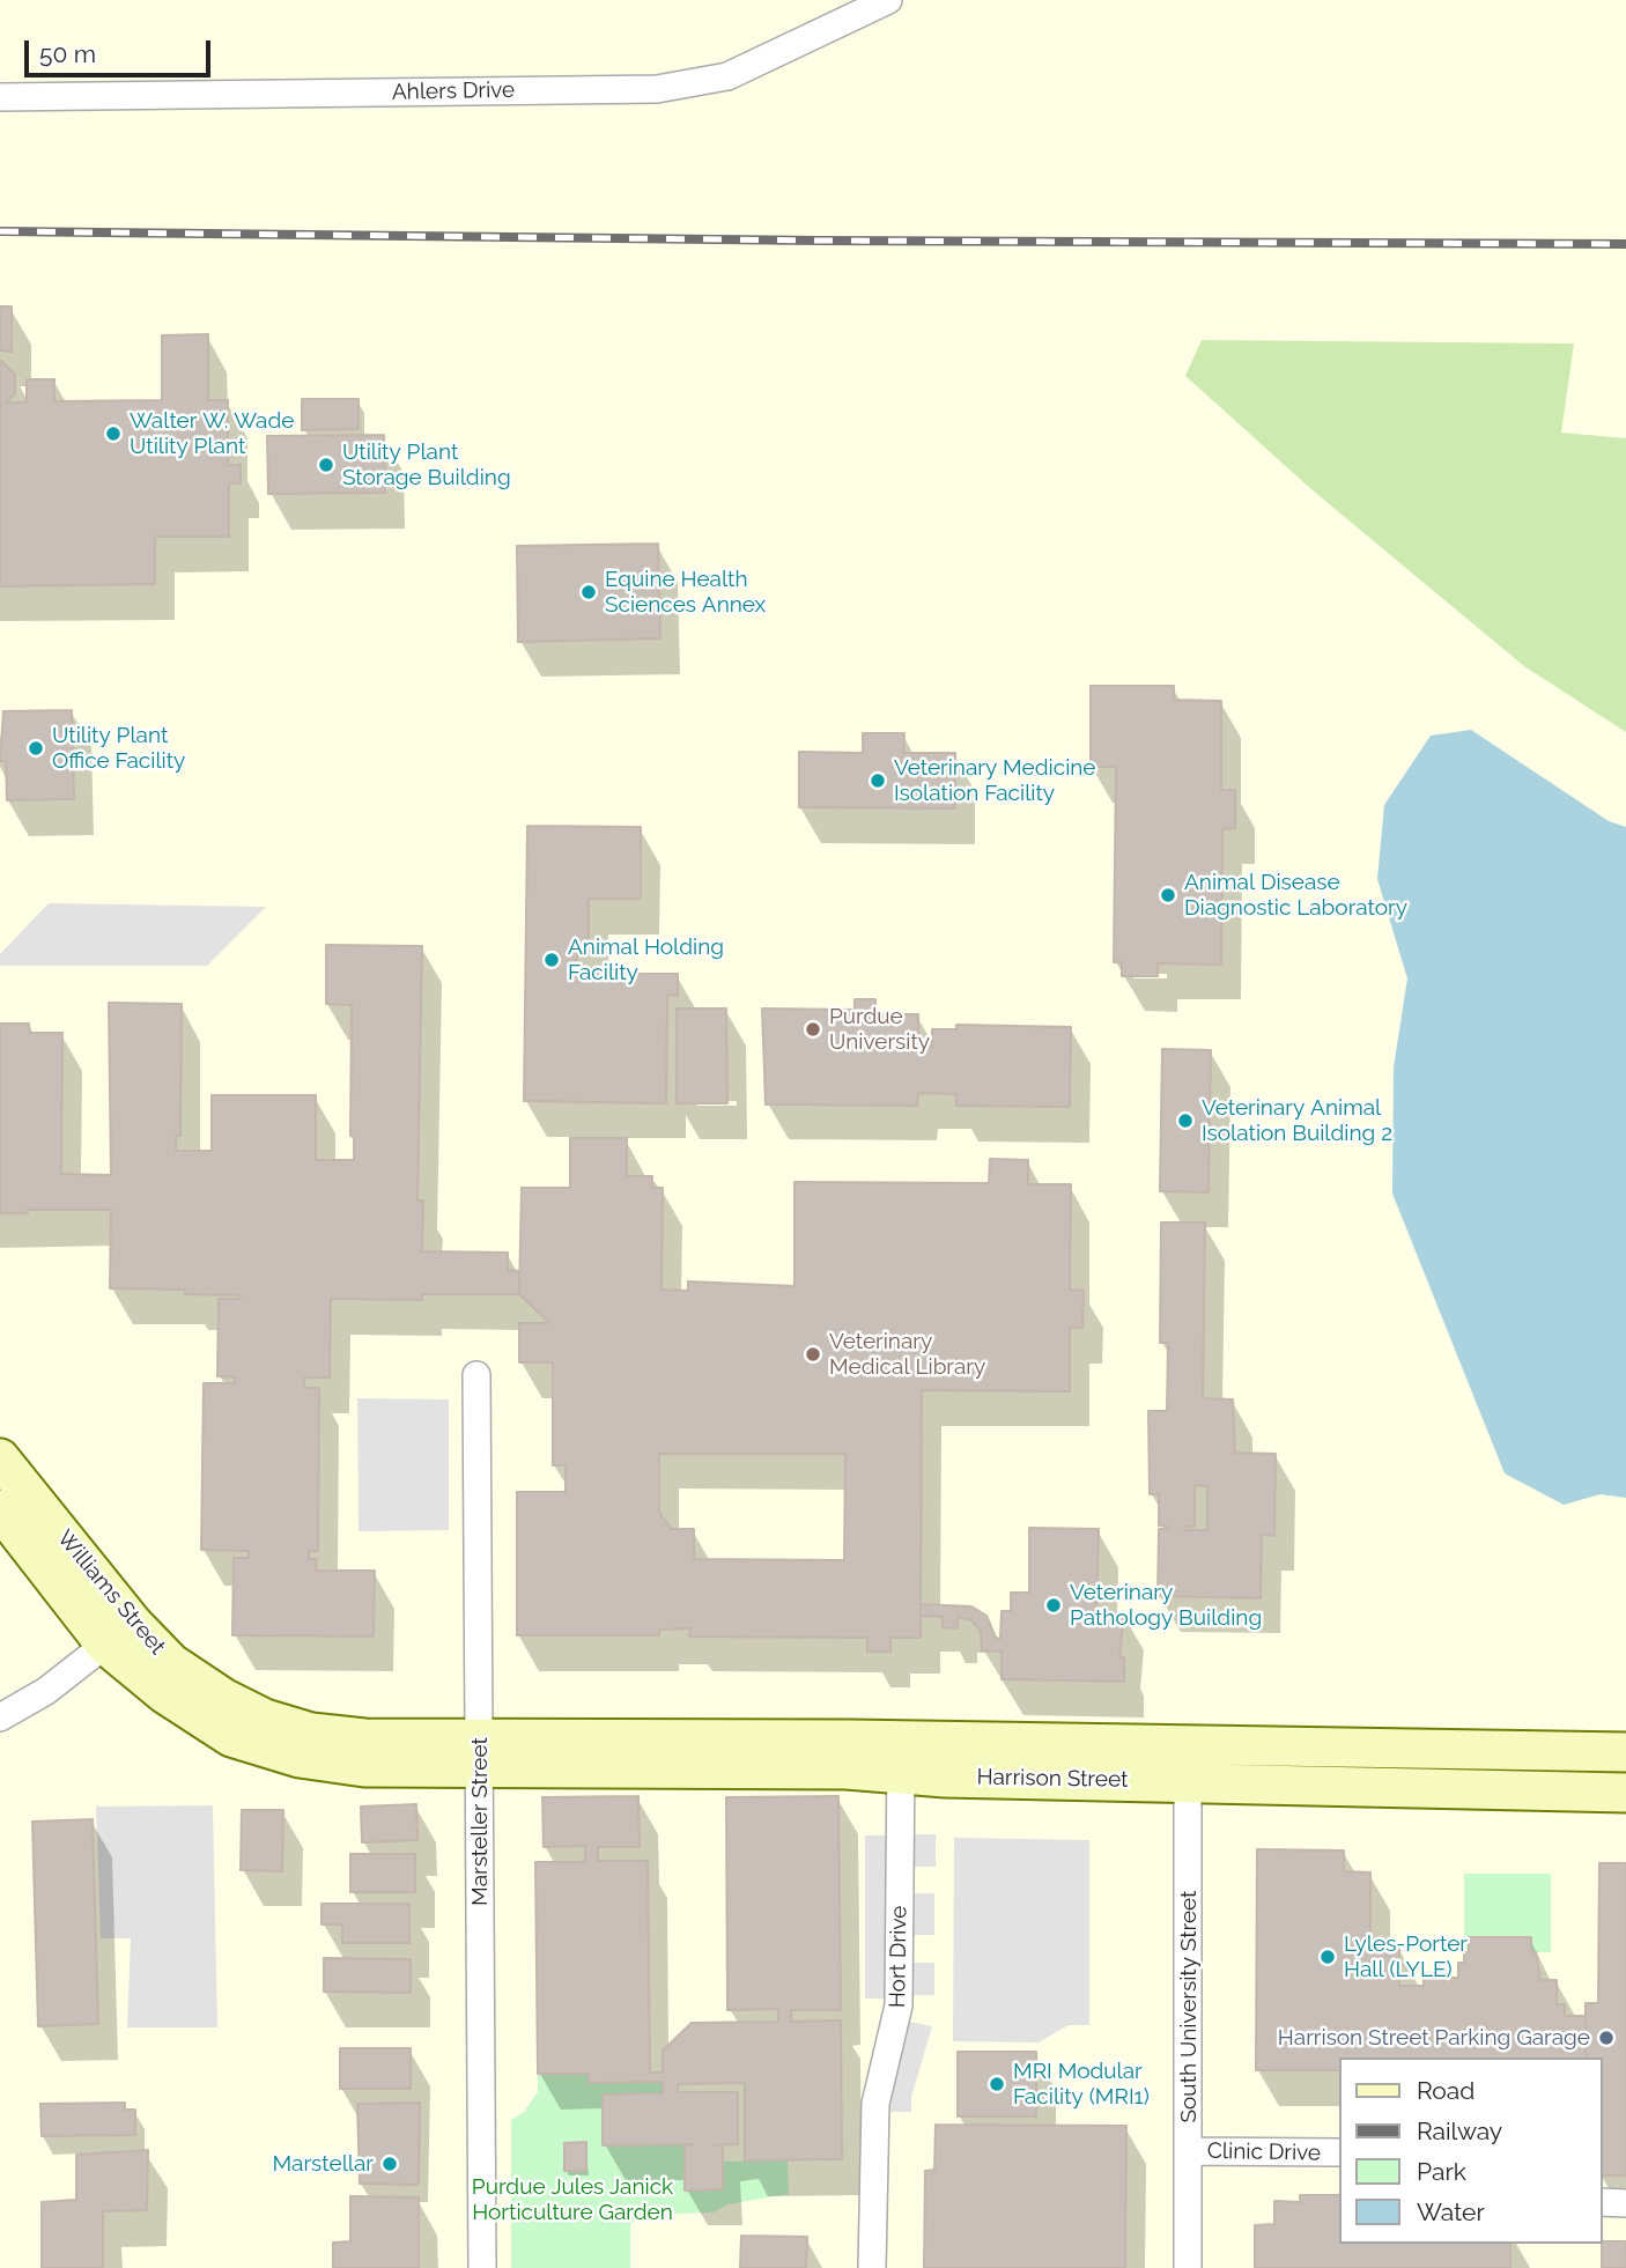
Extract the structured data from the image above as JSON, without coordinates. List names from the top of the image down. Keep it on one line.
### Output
{"streets":{"main road":["Williams Street","Harrison Street"],"street":["Ahlers Drive","Marsteller Street","Hort Drive","South University Street","Clinic Drive"]},"crossings":[["Williams Street","Harrison Street"],["Williams Street","Marsteller Street"],["Harrison Street","Marsteller Street"],["Harrison Street","Hort Drive"],["Harrison Street","South University Street"],["South University Street","Clinic Drive"]],"parks":["Purdue Jules Janick Horticulture Garden"],"places":["Walter W. Wade Utility Plant","Utility Plant Storage Building","Equine Health Sciences Annex","Utility Plant Office Facility","Veterinary Medicine Isolation Facility","Animal Disease Diagnostic Laboratory","Animal Holding Facility","Purdue University","Veterinary Animal Isolation Building 2","Veterinary Medical Library","Veterinary Pathology Building","Lyles-Porter Hall (LYLE)","Harrison Street Parking Garage","MRI Modular Facility (MRI1)","Marstellar"],"legend":["Road","Railway","Park","Water"],"scale_bar":"50 m"}
